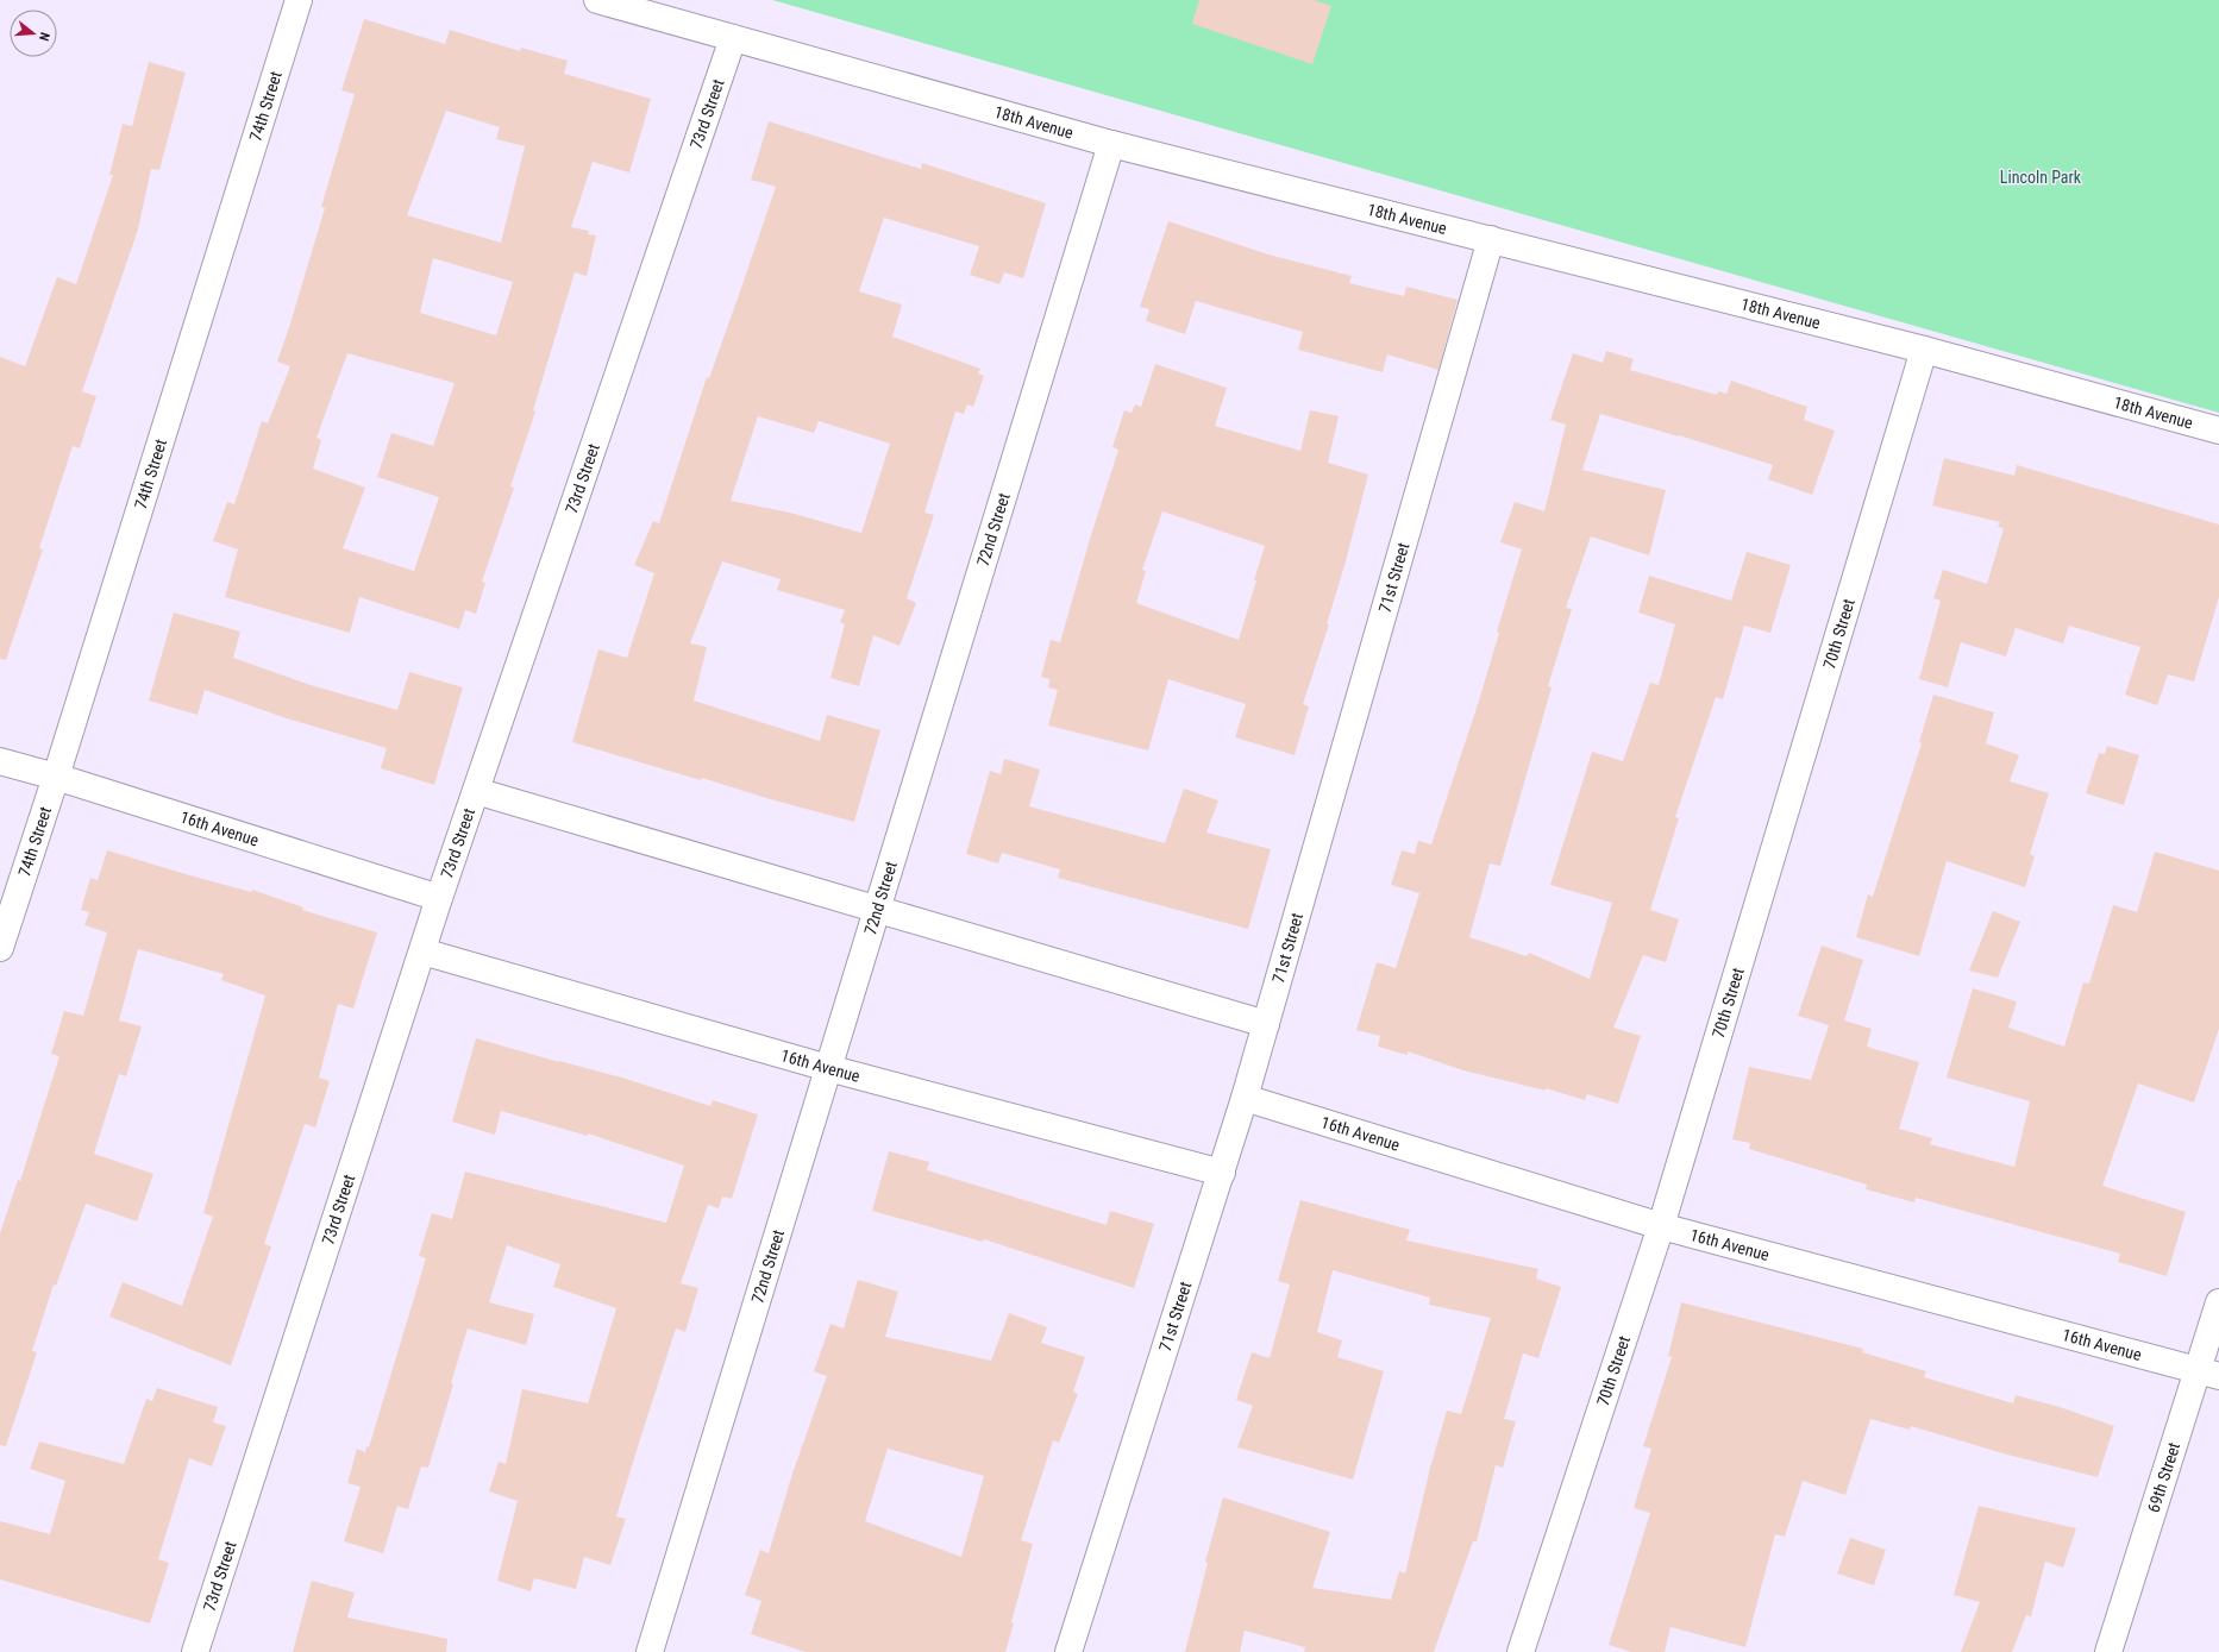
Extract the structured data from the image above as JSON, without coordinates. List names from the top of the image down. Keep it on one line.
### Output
{"streets":{"street":["74th Street","73rd Street","18th Avenue","72nd Street","71st Street","70th Street","16th Avenue","69th Street"]},"crossings":[["74th Street","16th Avenue"],["73rd Street","18th Avenue"],["73rd Street","16th Avenue"],["18th Avenue","72nd Street"],["18th Avenue","71st Street"],["18th Avenue","70th Street"],["72nd Street","16th Avenue"],["71st Street","16th Avenue"],["70th Street","16th Avenue"],["16th Avenue","69th Street"]],"parks":["Lincoln Park"],"north":"right"}
